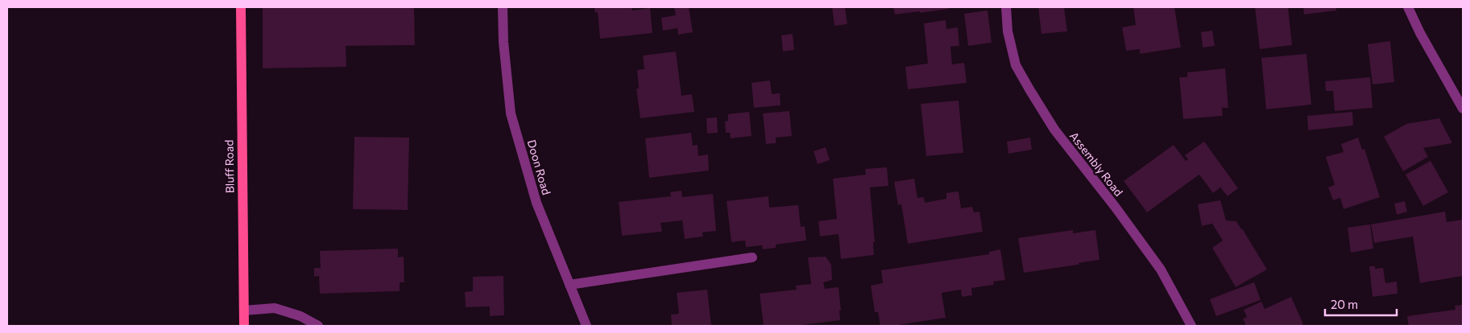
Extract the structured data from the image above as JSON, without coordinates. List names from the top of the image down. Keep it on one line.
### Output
{"streets":{"main road":["Bluff Road"],"street":["Assembly Road","Doon Road"]},"scale_bar":"20 m"}
